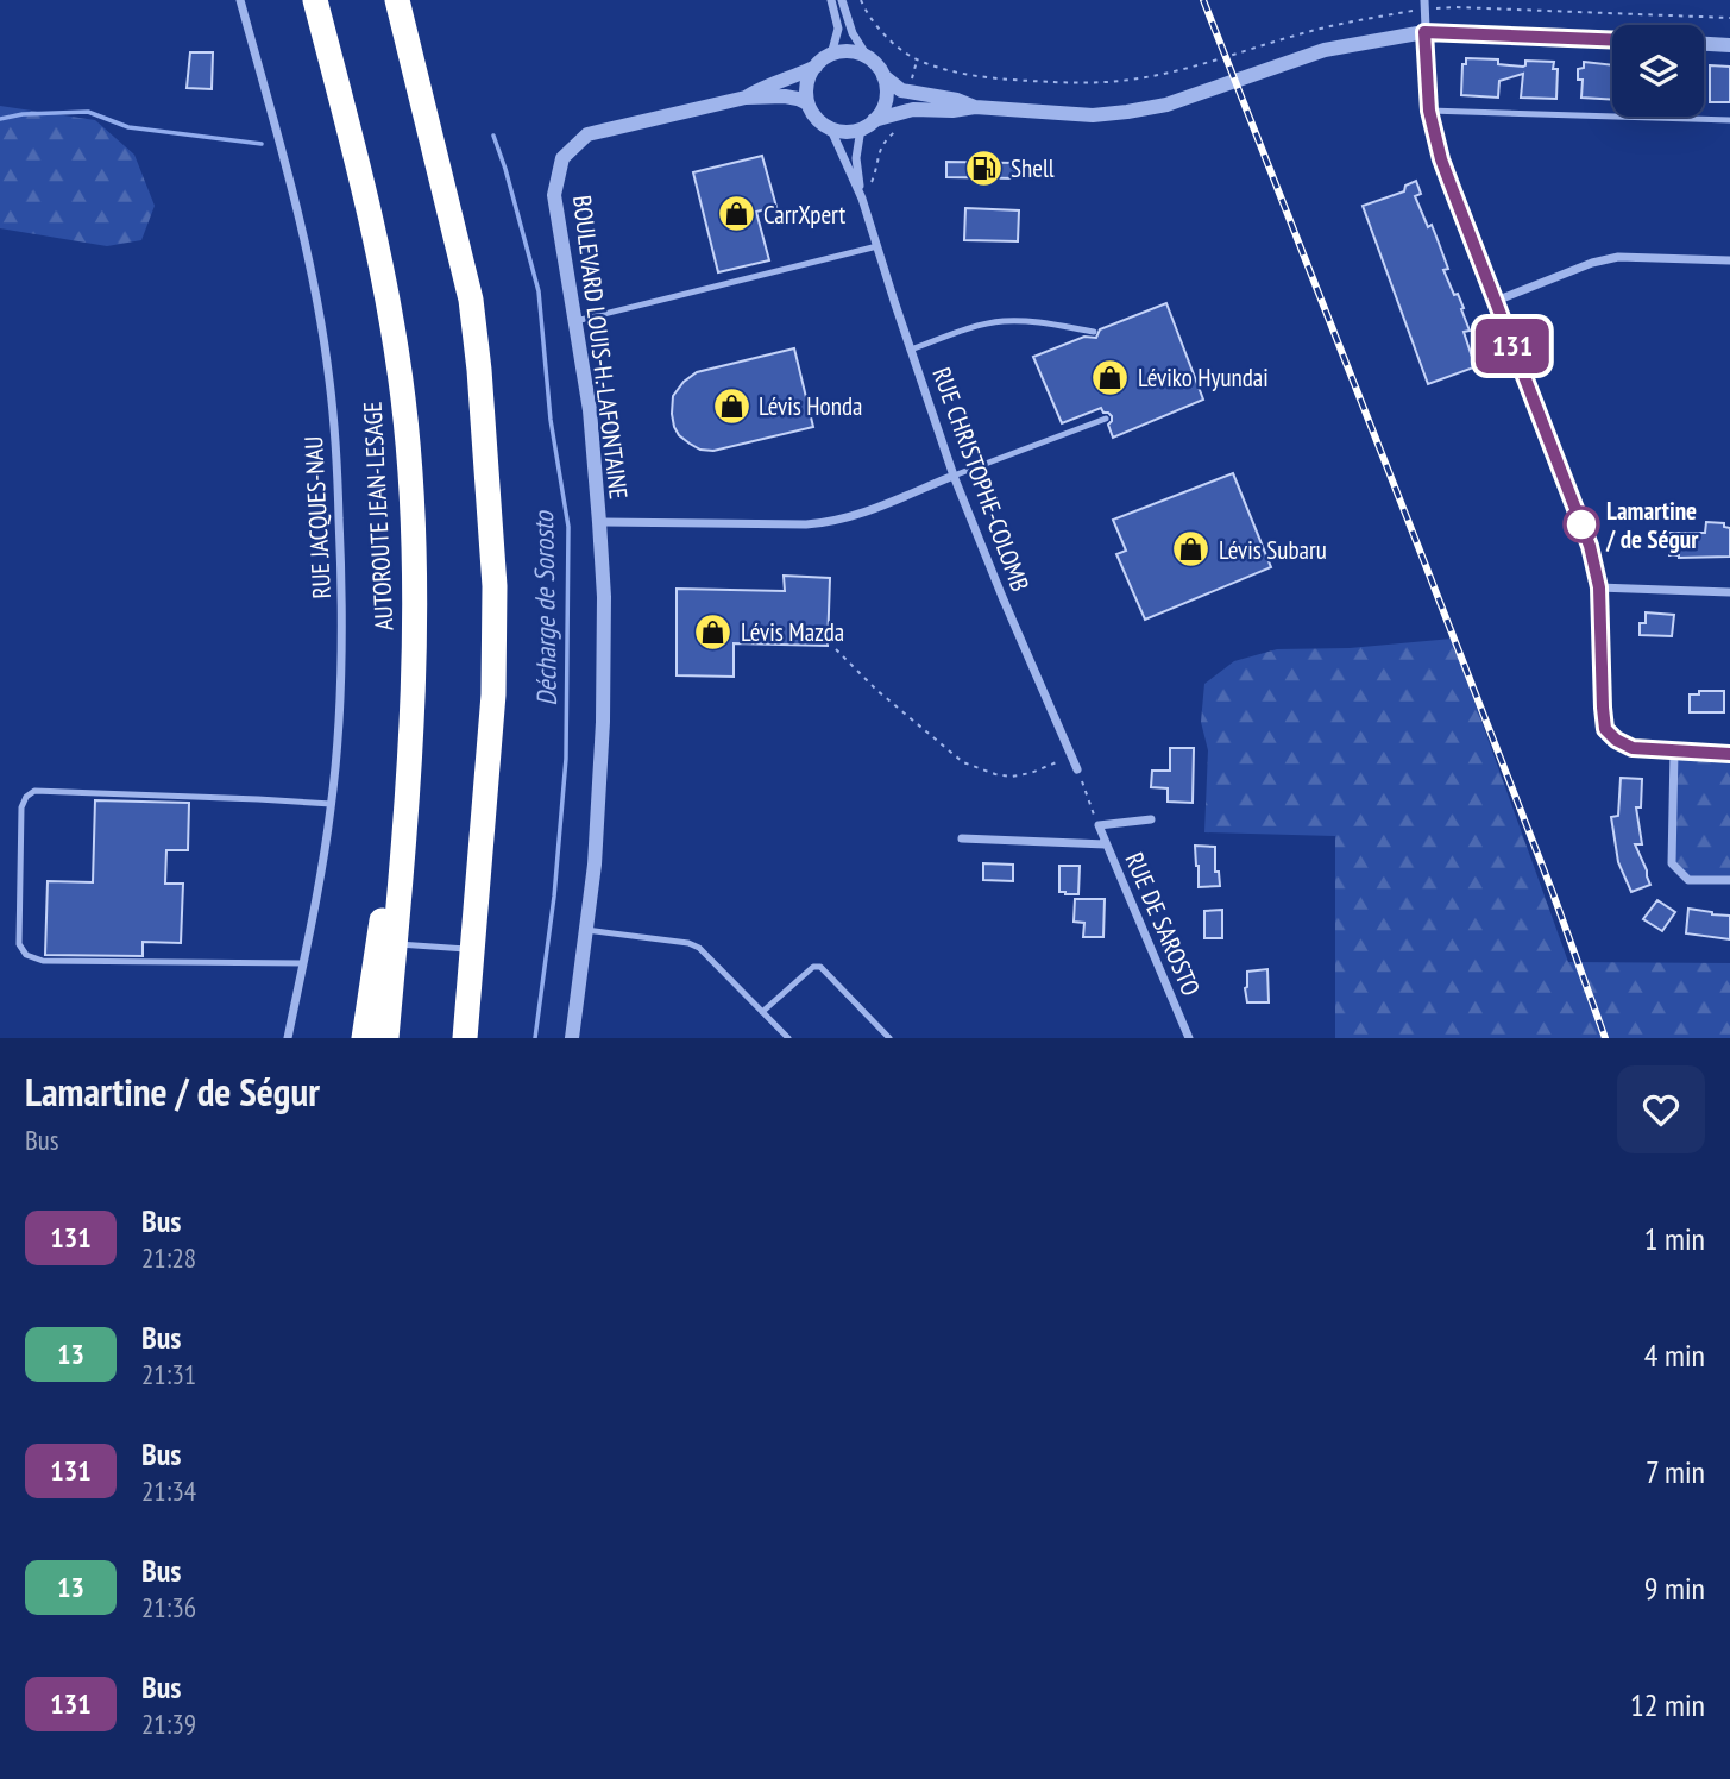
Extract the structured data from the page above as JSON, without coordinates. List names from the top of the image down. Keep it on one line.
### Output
{"streets":{"highway":["AUTOROUTE JEAN-LESAGE"],"street":["BOULEVARD LOUIS-H.-LAFONTAINE","RUE CHRISTOPHE-COLOMB","RUE JACQUES-NAU","RUE DE SAROSTO"]},"crossings":[["BOULEVARD LOUIS-H.-LAFONTAINE","RUE CHRISTOPHE-COLOMB"]],"water":["Décharge de Sorosto"],"places":{"fuel station":["Shell"],"shop":["CarrXpert","Léviko Hyundai","Lévis Honda","Lévis Subaru","Lévis Mazda"],"other":["Lamartine / de Ségur"]},"lines":["bus line 131"],"page":{"on_map":"131","heading":["Lamartine / de Ségur","Bus"],"list":[{"mark":"131","name":"Bus","note":"21:28","value":"1 min"},{"mark":"13","name":"Bus","note":"21:31","value":"4 min"},{"mark":"131","name":"Bus","note":"21:34","value":"7 min"},{"mark":"13","name":"Bus","note":"21:36","value":"9 min"},{"mark":"131","name":"Bus","note":"21:39","value":"12 min"}]}}
